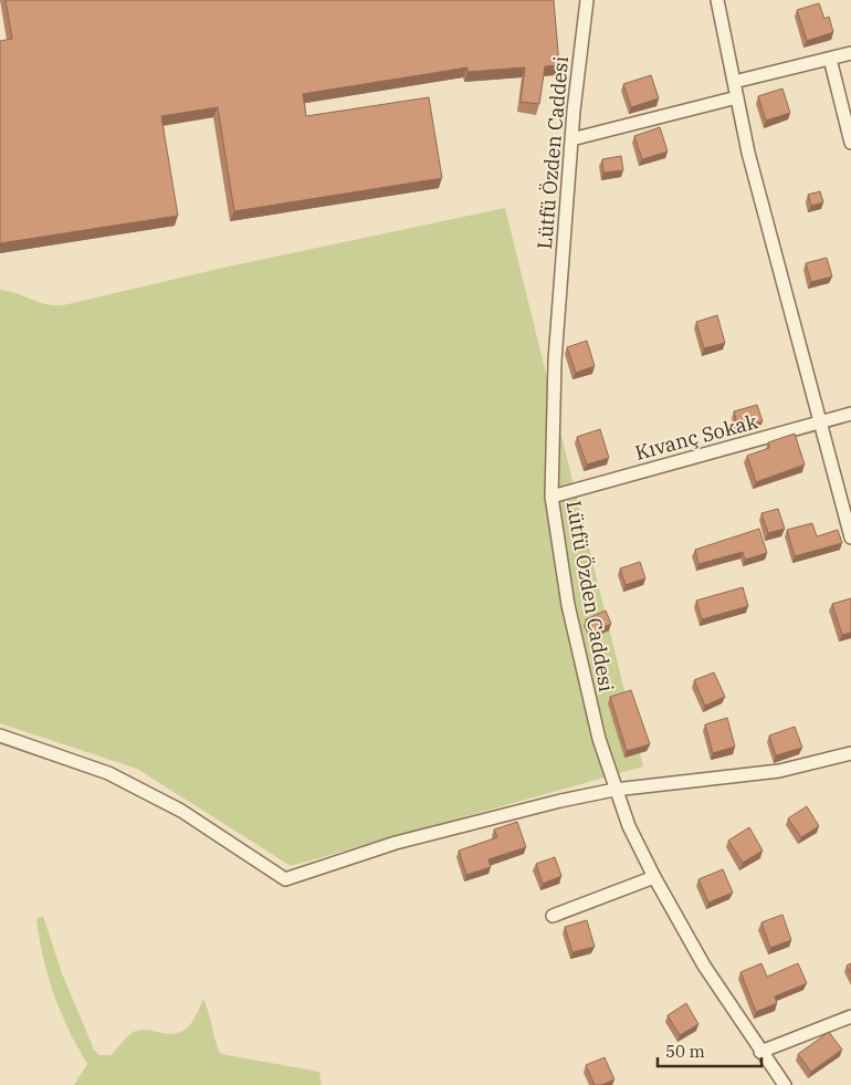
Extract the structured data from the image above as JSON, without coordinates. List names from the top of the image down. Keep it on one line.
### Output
{"streets":{"street":["Lütfü Özden Caddesi","Kıvanç Sokak"]},"crossings":[["Lütfü Özden Caddesi","Kıvanç Sokak"]],"scale_bar":"50 m"}
